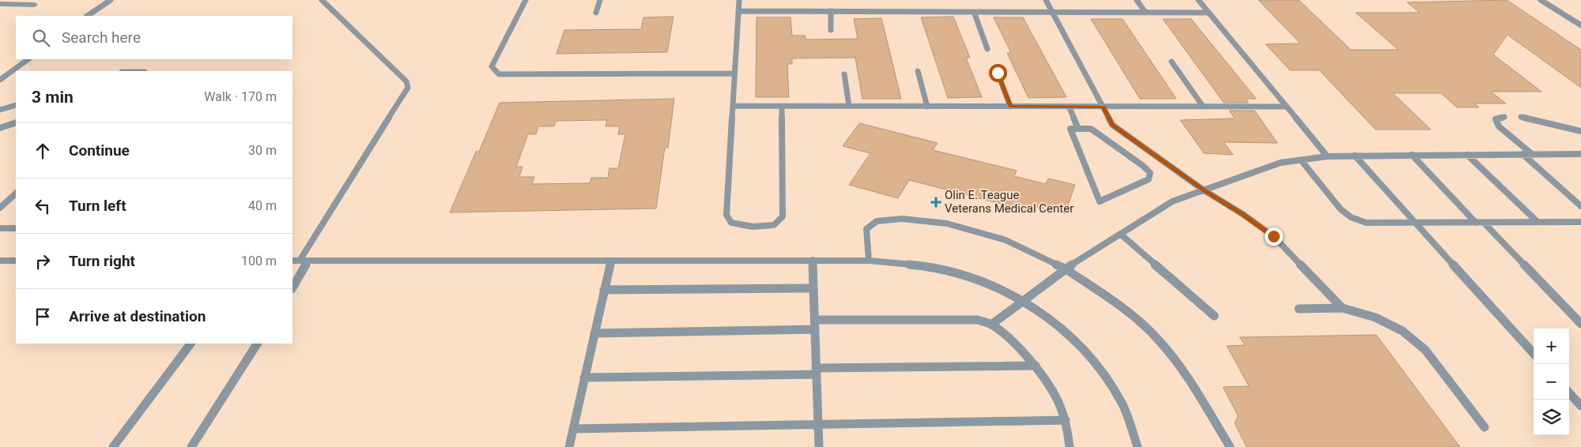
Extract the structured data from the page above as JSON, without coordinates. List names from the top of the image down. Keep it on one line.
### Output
{"places":{"health":["Olin E. Teague Veterans Medical Center"]},"page":{"search":"Search here","heading":["3 min","Walk · 170 m"],"list":[["Continue","30 m"],["Turn left","40 m"],["Turn right","100 m"],"Arrive at destination"],"map_buttons":["+","−"]}}
